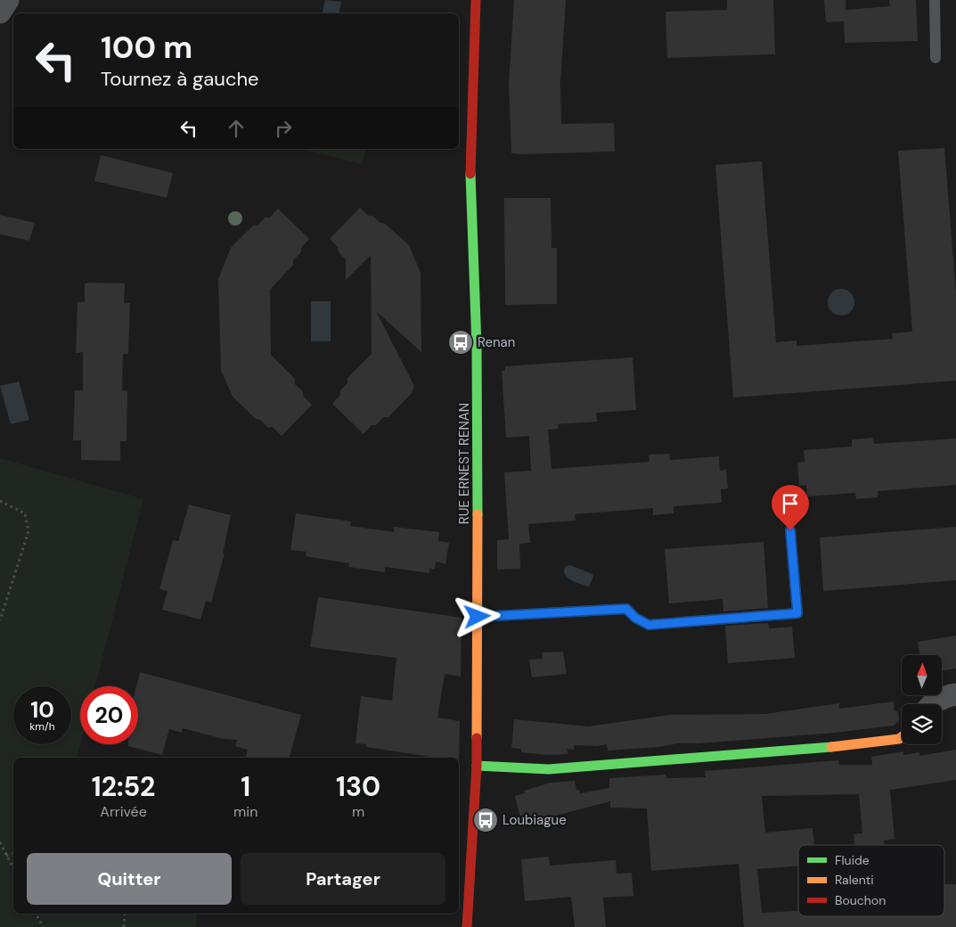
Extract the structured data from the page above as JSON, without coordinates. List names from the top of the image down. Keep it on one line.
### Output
{"streets":{"street":["RUE ERNEST RENAN"]},"places":{"bus stop":["Renan","Loubiague"]},"legend":["Fluide","Ralenti","Bouchon"],"north":"top","page":{"turn":["100 m","Tournez à gauche"],"speed":"10 km/h","limit":"20","eta":["12:52","Arrivée","1","min","130","m"],"buttons":["Quitter","Partager"]}}
